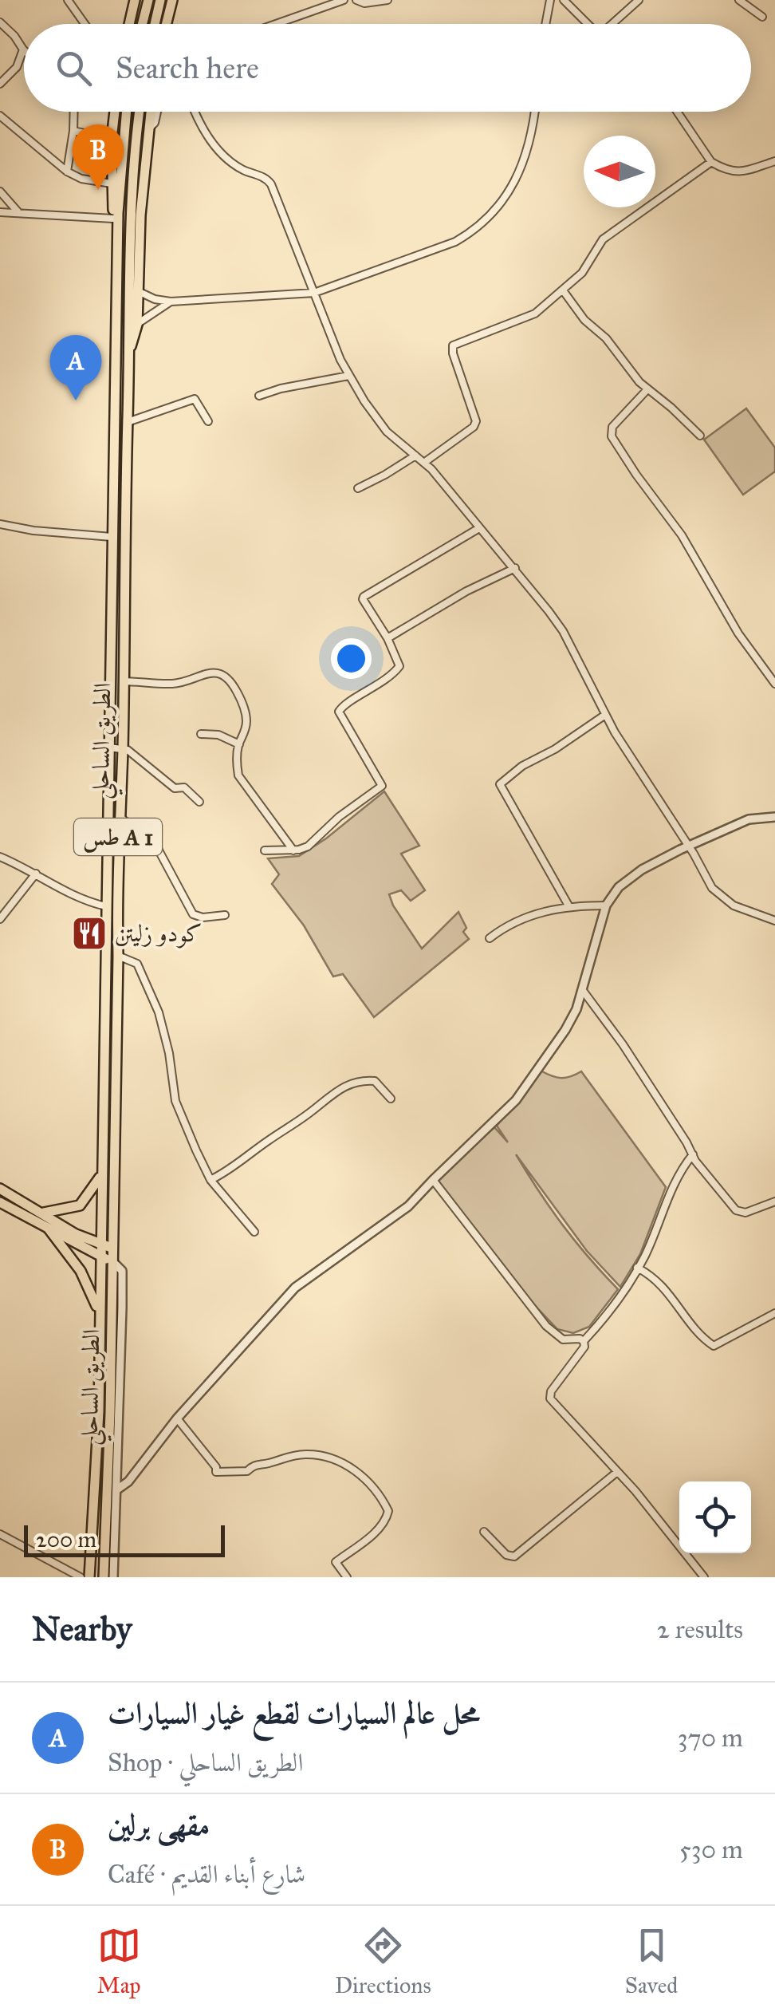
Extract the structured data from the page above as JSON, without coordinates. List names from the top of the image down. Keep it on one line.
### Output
{"streets":{"main road":["الطريق الساحلي","طس A 1"]},"places":{"restaurant":["كودو زليتن"]},"scale_bar":"200 m","north":"left","page":{"search":"Search here","pins":["B","A"],"scale":"200 m","heading":["Nearby","2 results"],"list":[{"mark":"A","name":"محل عالم السيارات لقطع غيار السيارات","note":"Shop · الطريق الساحلي","value":"370 m"},{"mark":"B","name":"مقهى برلين","note":"Café · شارع أبناء القديم","value":"530 m"}],"nav":["Map","Directions","Saved"]}}
